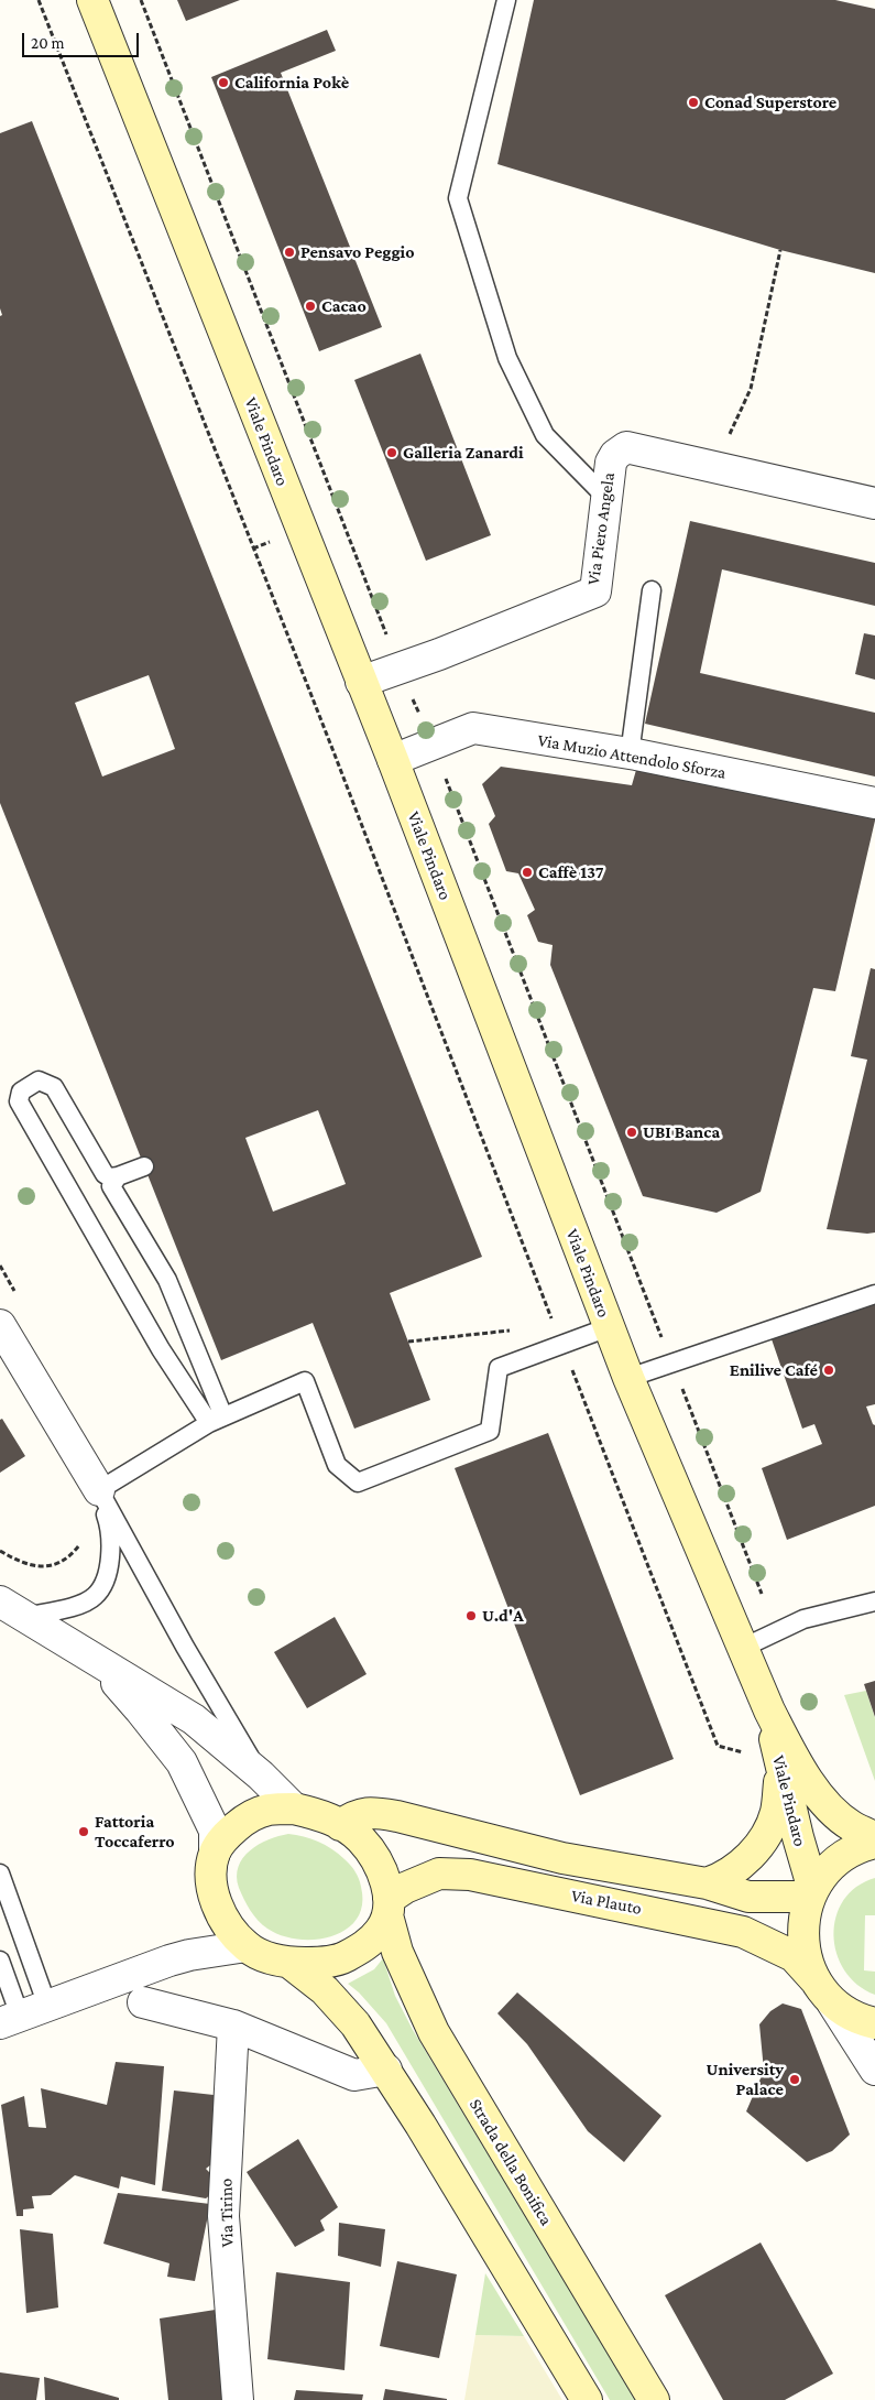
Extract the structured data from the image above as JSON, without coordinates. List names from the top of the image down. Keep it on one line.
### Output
{"streets":{"main road":["Viale Pindaro","Via Plauto","Strada della Bonifica"],"street":["Via Piero Angela","Via Muzio Attendolo Sforza","Via Tirino"]},"crossings":[["Viale Pindaro","Via Piero Angela"],["Viale Pindaro","Via Muzio Attendolo Sforza"],["Viale Pindaro","Via Plauto"],["Via Plauto","Strada della Bonifica"]],"places":["California Pokè","Conad Superstore","Pensavo Peggio","Cacao","Galleria Zanardi","Caffè 137","UBI Banca","Enilive Café","U.d'A","Fattoria Toccaferro","University Palace"],"scale_bar":"20 m"}
